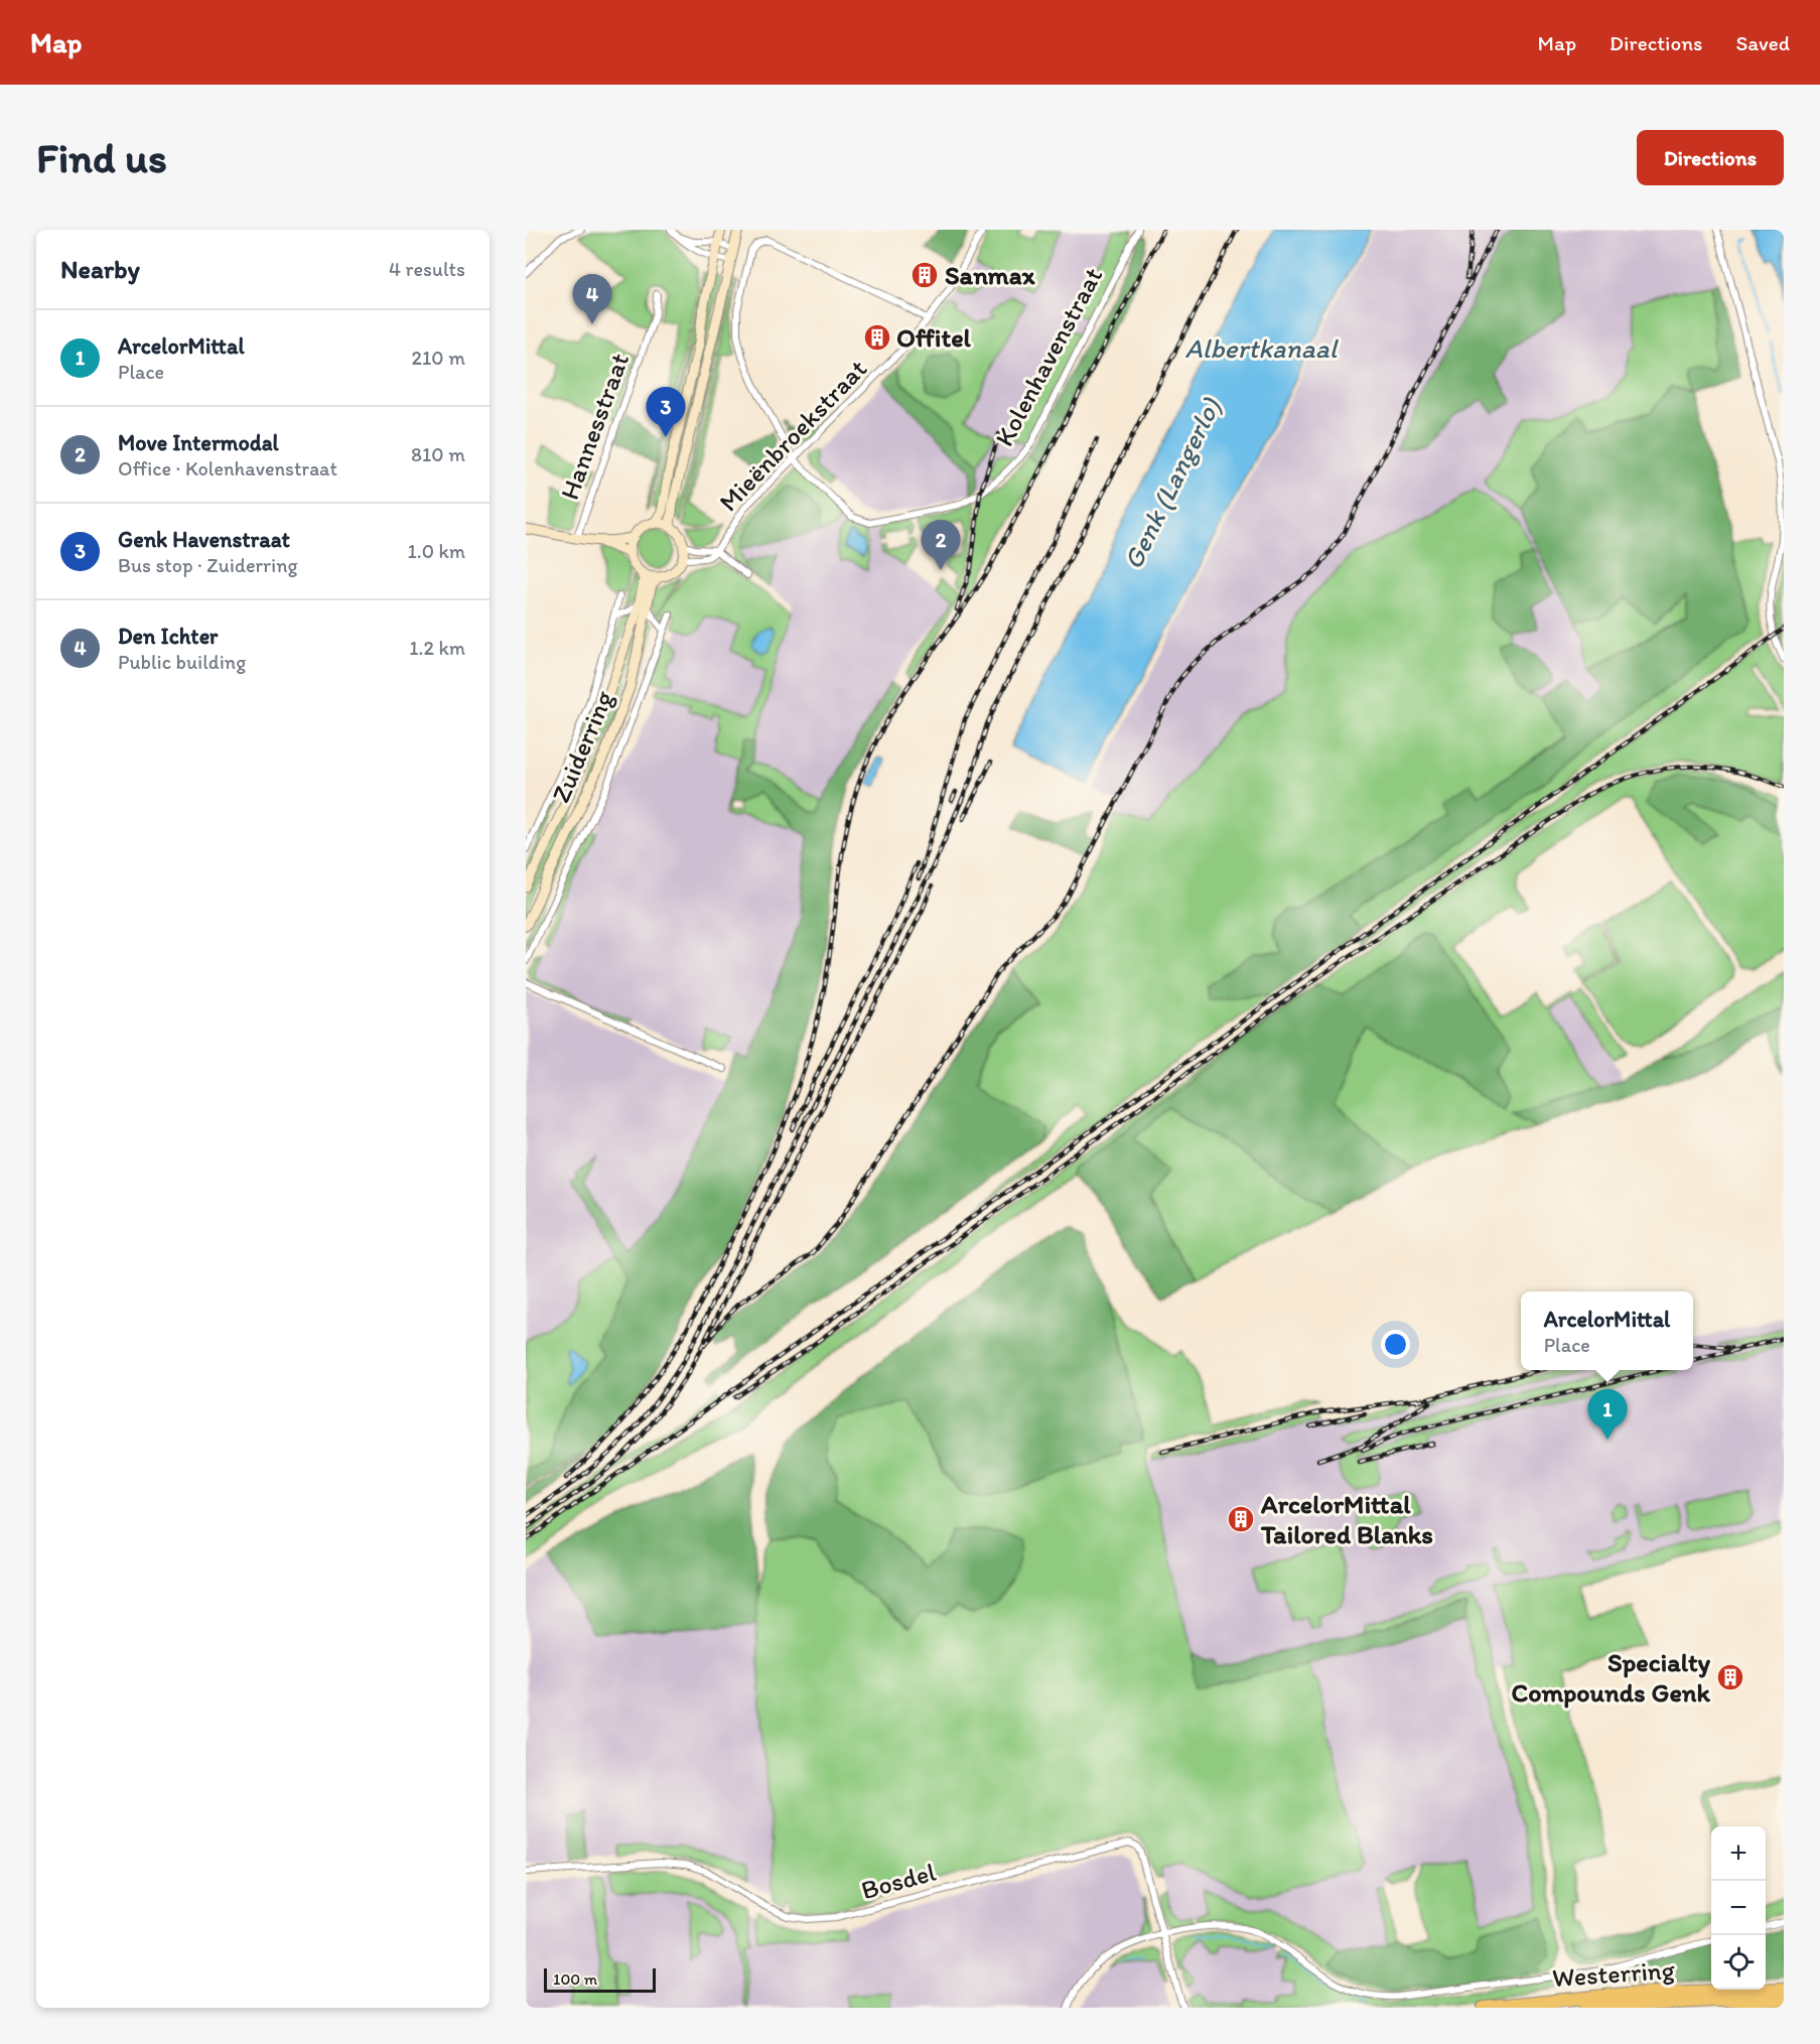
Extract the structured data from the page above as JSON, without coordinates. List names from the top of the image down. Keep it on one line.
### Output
{"streets":{"highway":["Westerring"],"main road":["Zuiderring"],"street":["Kolenhavenstraat","Hannesstraat","Mieënbroekstraat","Bosdel"]},"crossings":[["Kolenhavenstraat","Mieënbroekstraat"]],"water":["Albertkanaal","Genk (Langerlo)"],"places":{"building":["Sanmax","Offitel","ArcelorMittal Tailored Blanks","Specialty Compounds Genk"]},"scale_bar":"100 m","page":{"header":"Map","nav":["Map","Directions","Saved"],"buttons":"Directions","title":"Find us","heading":["Nearby","4 results"],"pins":["4","3","2","1"],"list":[{"mark":"1","name":"ArcelorMittal","note":"Place","value":"210 m"},{"mark":"2","name":"Move Intermodal","note":"Office · Kolenhavenstraat","value":"810 m"},{"mark":"3","name":"Genk Havenstraat","note":"Bus stop · Zuiderring","value":"1.0 km"},{"mark":"4","name":"Den Ichter","note":"Public building","value":"1.2 km"}],"popup":["ArcelorMittal","Place"],"map_buttons":["+","−"],"scale":"100 m"}}
